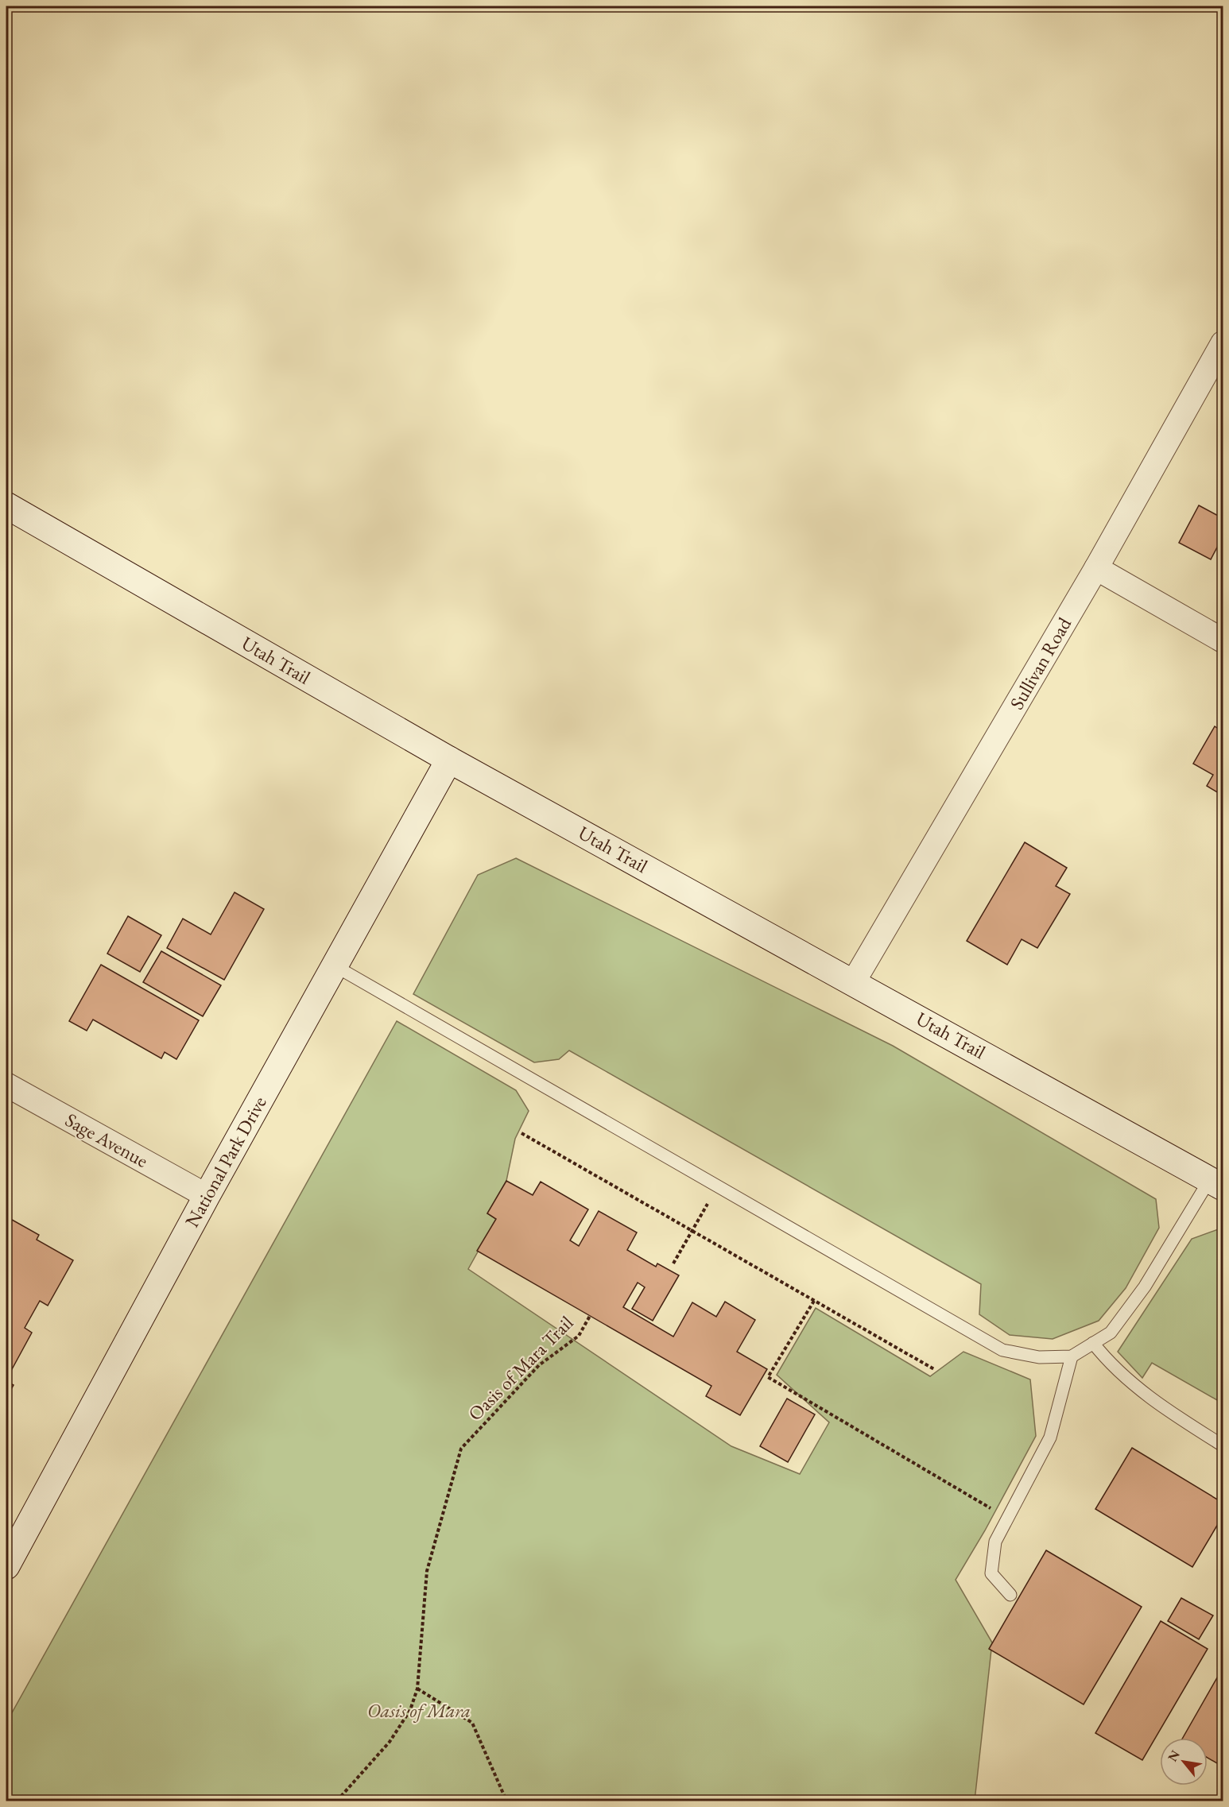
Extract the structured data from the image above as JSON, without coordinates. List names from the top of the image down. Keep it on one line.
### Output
{"streets":{"main road":["Utah Trail","National Park Drive"],"street":["Sullivan Road","Sage Avenue"],"path":["Oasis of Mara Trail"]},"crossings":[["Utah Trail","Sullivan Road"],["Utah Trail","National Park Drive"],["Sage Avenue","National Park Drive"]],"parks":["Oasis of Mara"],"north":"top left"}
